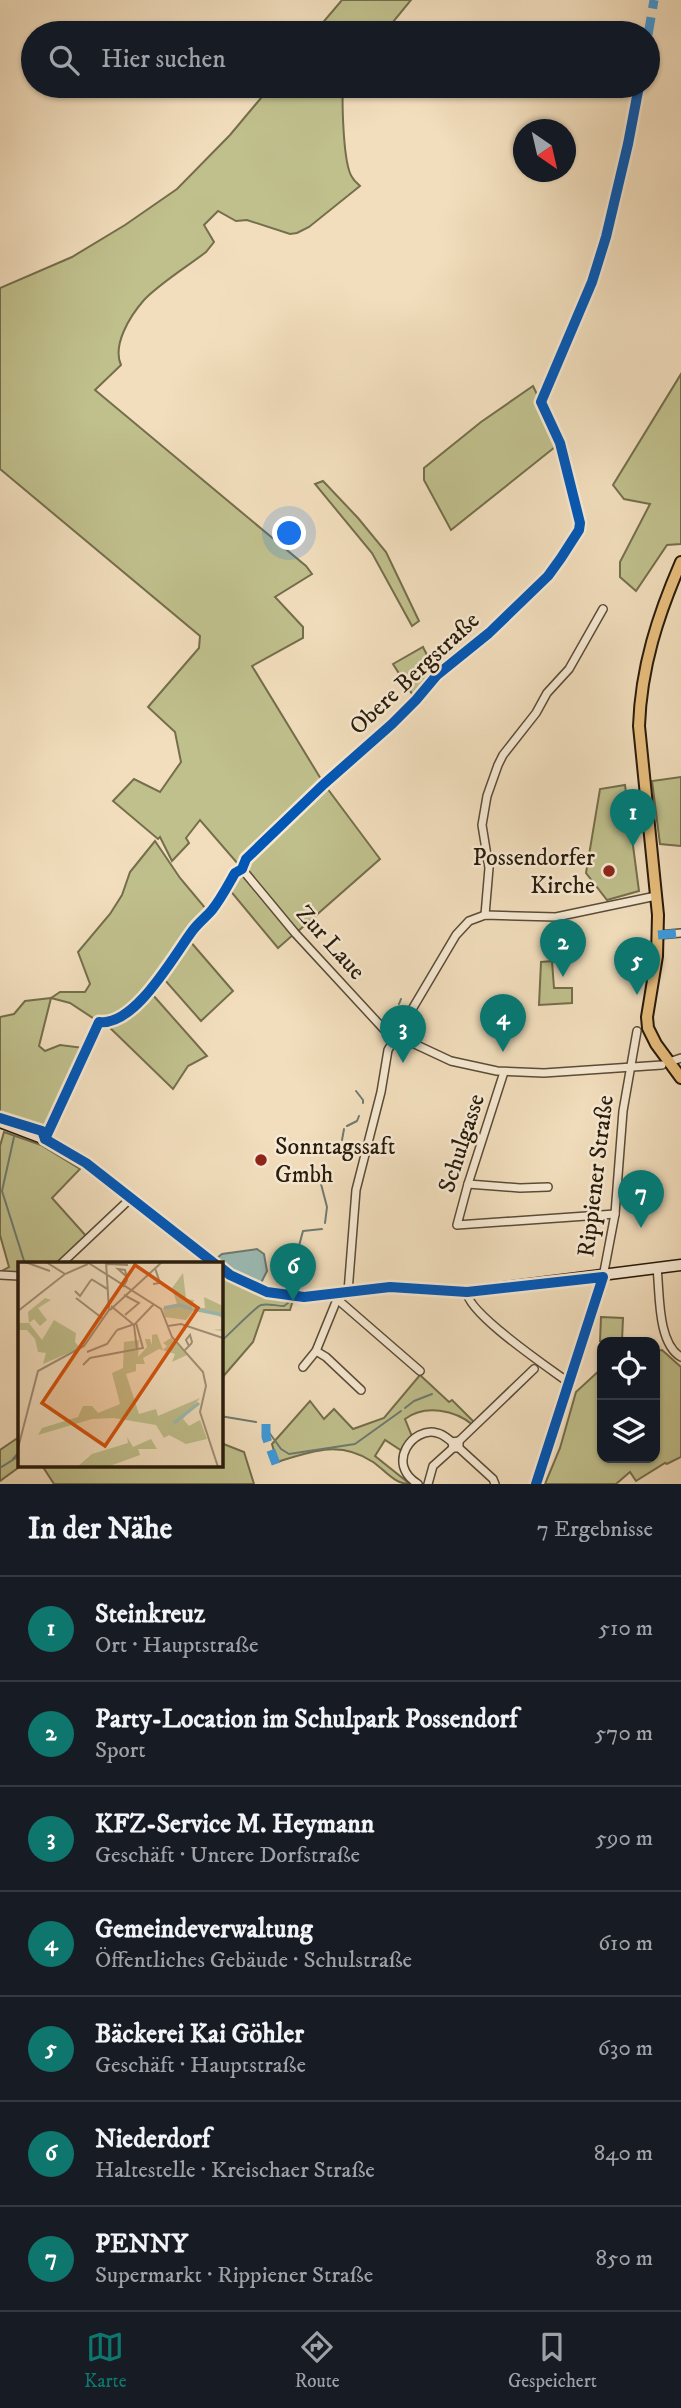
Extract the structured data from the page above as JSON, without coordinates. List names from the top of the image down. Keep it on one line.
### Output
{"streets":{"main road":["Rippiener Straße"],"street":["Obere Bergstraße","Zur Laue","Schulgasse"]},"crossings":[["Obere Bergstraße","Zur Laue"],["Schulgasse","Rippiener Straße"]],"places":["Possendorfer Kirche","Sonntagssaft Gmbh"],"north":"bottom right","page":{"search":"Hier suchen","pins":["1","2","5","4","3","7","6"],"heading":["In der Nähe","7 Ergebnisse"],"list":[{"mark":"1","name":"Steinkreuz","note":"Ort · Hauptstraße","value":"510 m"},{"mark":"2","name":"Party-Location im Schulpark Possendorf","note":"Sport","value":"570 m"},{"mark":"3","name":"KFZ-Service M. Heymann","note":"Geschäft · Untere Dorfstraße","value":"590 m"},{"mark":"4","name":"Gemeindeverwaltung","note":"Öffentliches Gebäude · Schulstraße","value":"610 m"},{"mark":"5","name":"Bäckerei Kai Göhler","note":"Geschäft · Hauptstraße","value":"630 m"},{"mark":"6","name":"Niederdorf","note":"Haltestelle · Kreischaer Straße","value":"840 m"},{"mark":"7","name":"PENNY","note":"Supermarkt · Rippiener Straße","value":"850 m"}],"nav":["Karte","Route","Gespeichert"]}}
